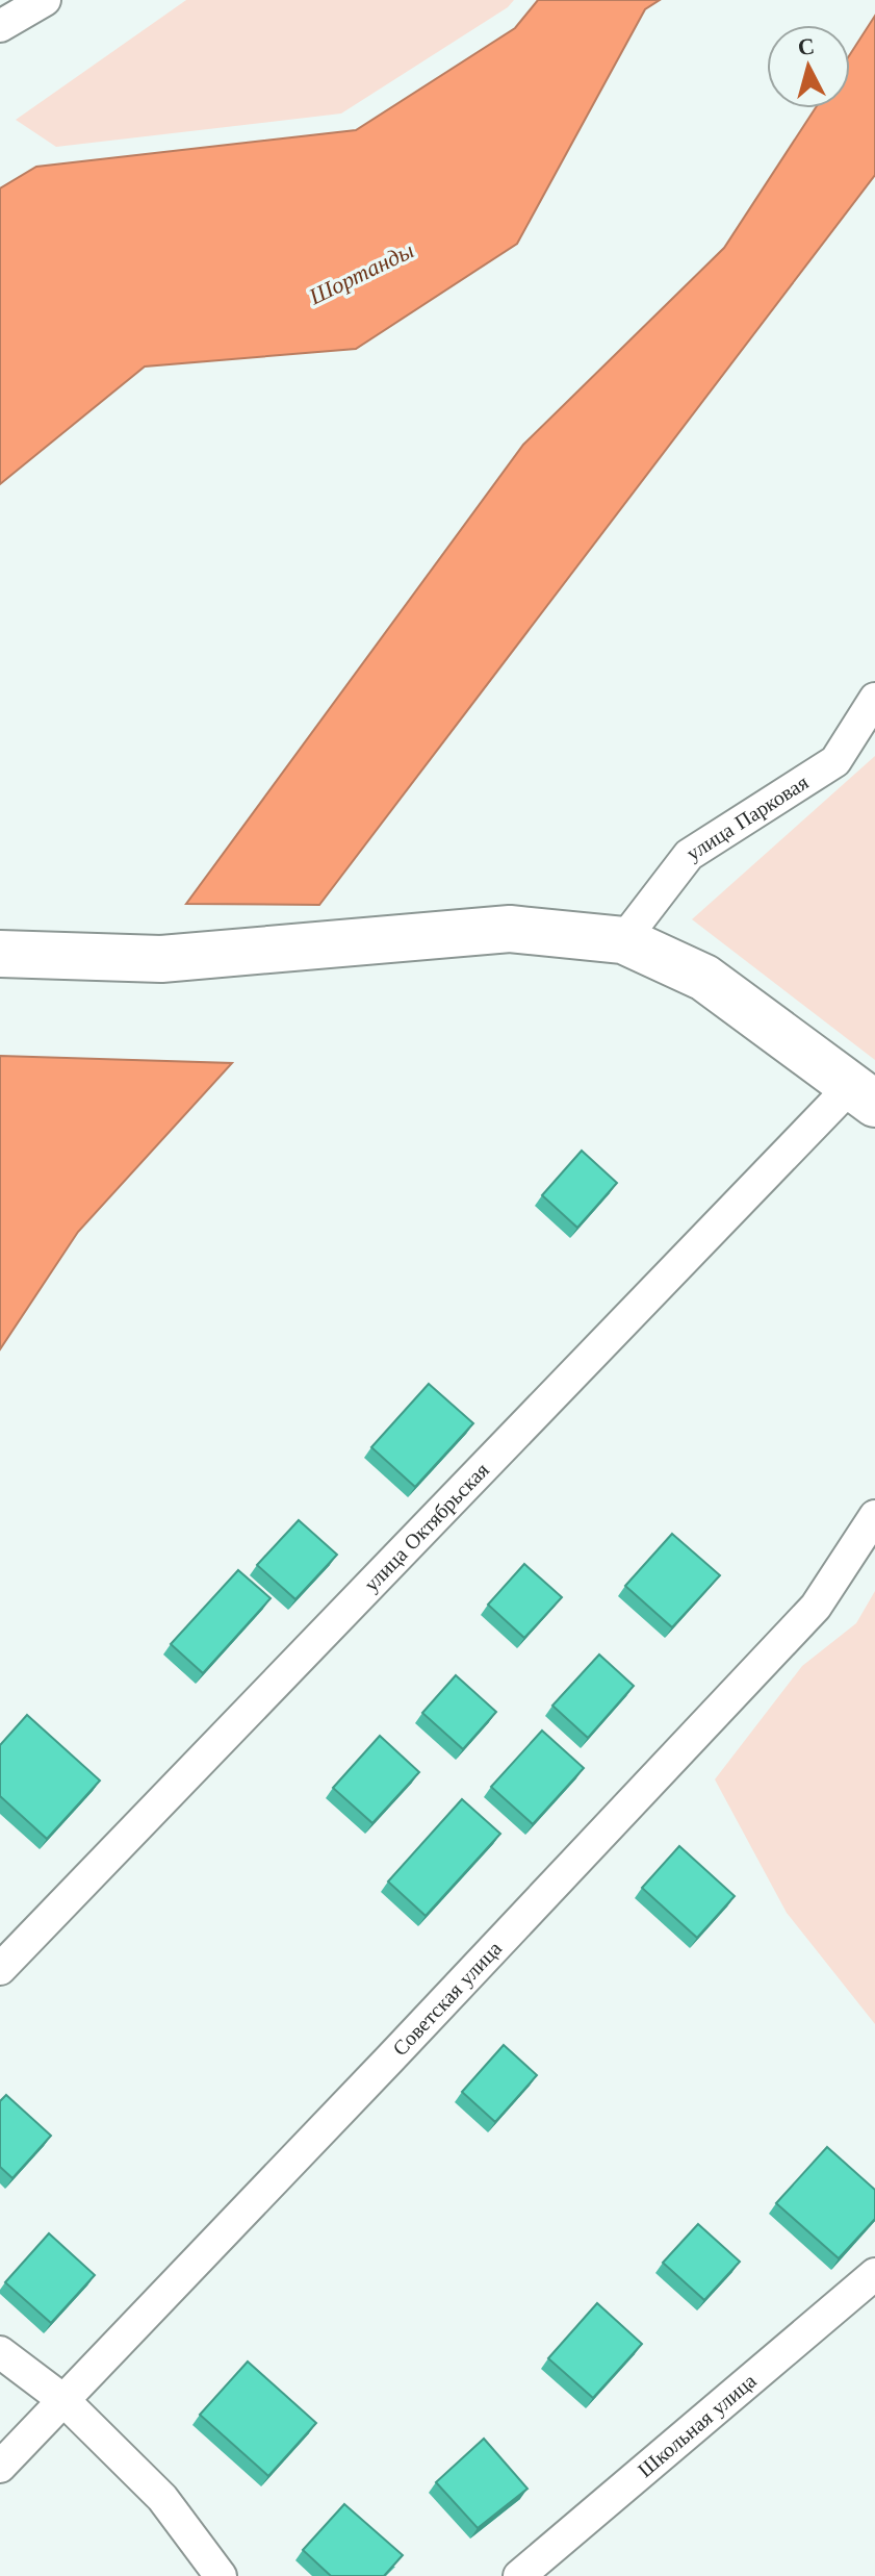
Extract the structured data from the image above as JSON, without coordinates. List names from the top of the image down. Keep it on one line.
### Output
{"streets":{"street":["улица Парковая","улица Октябрьская","Советская улица","Школьная улица"]},"water":["Шортанды"],"north":"top"}
